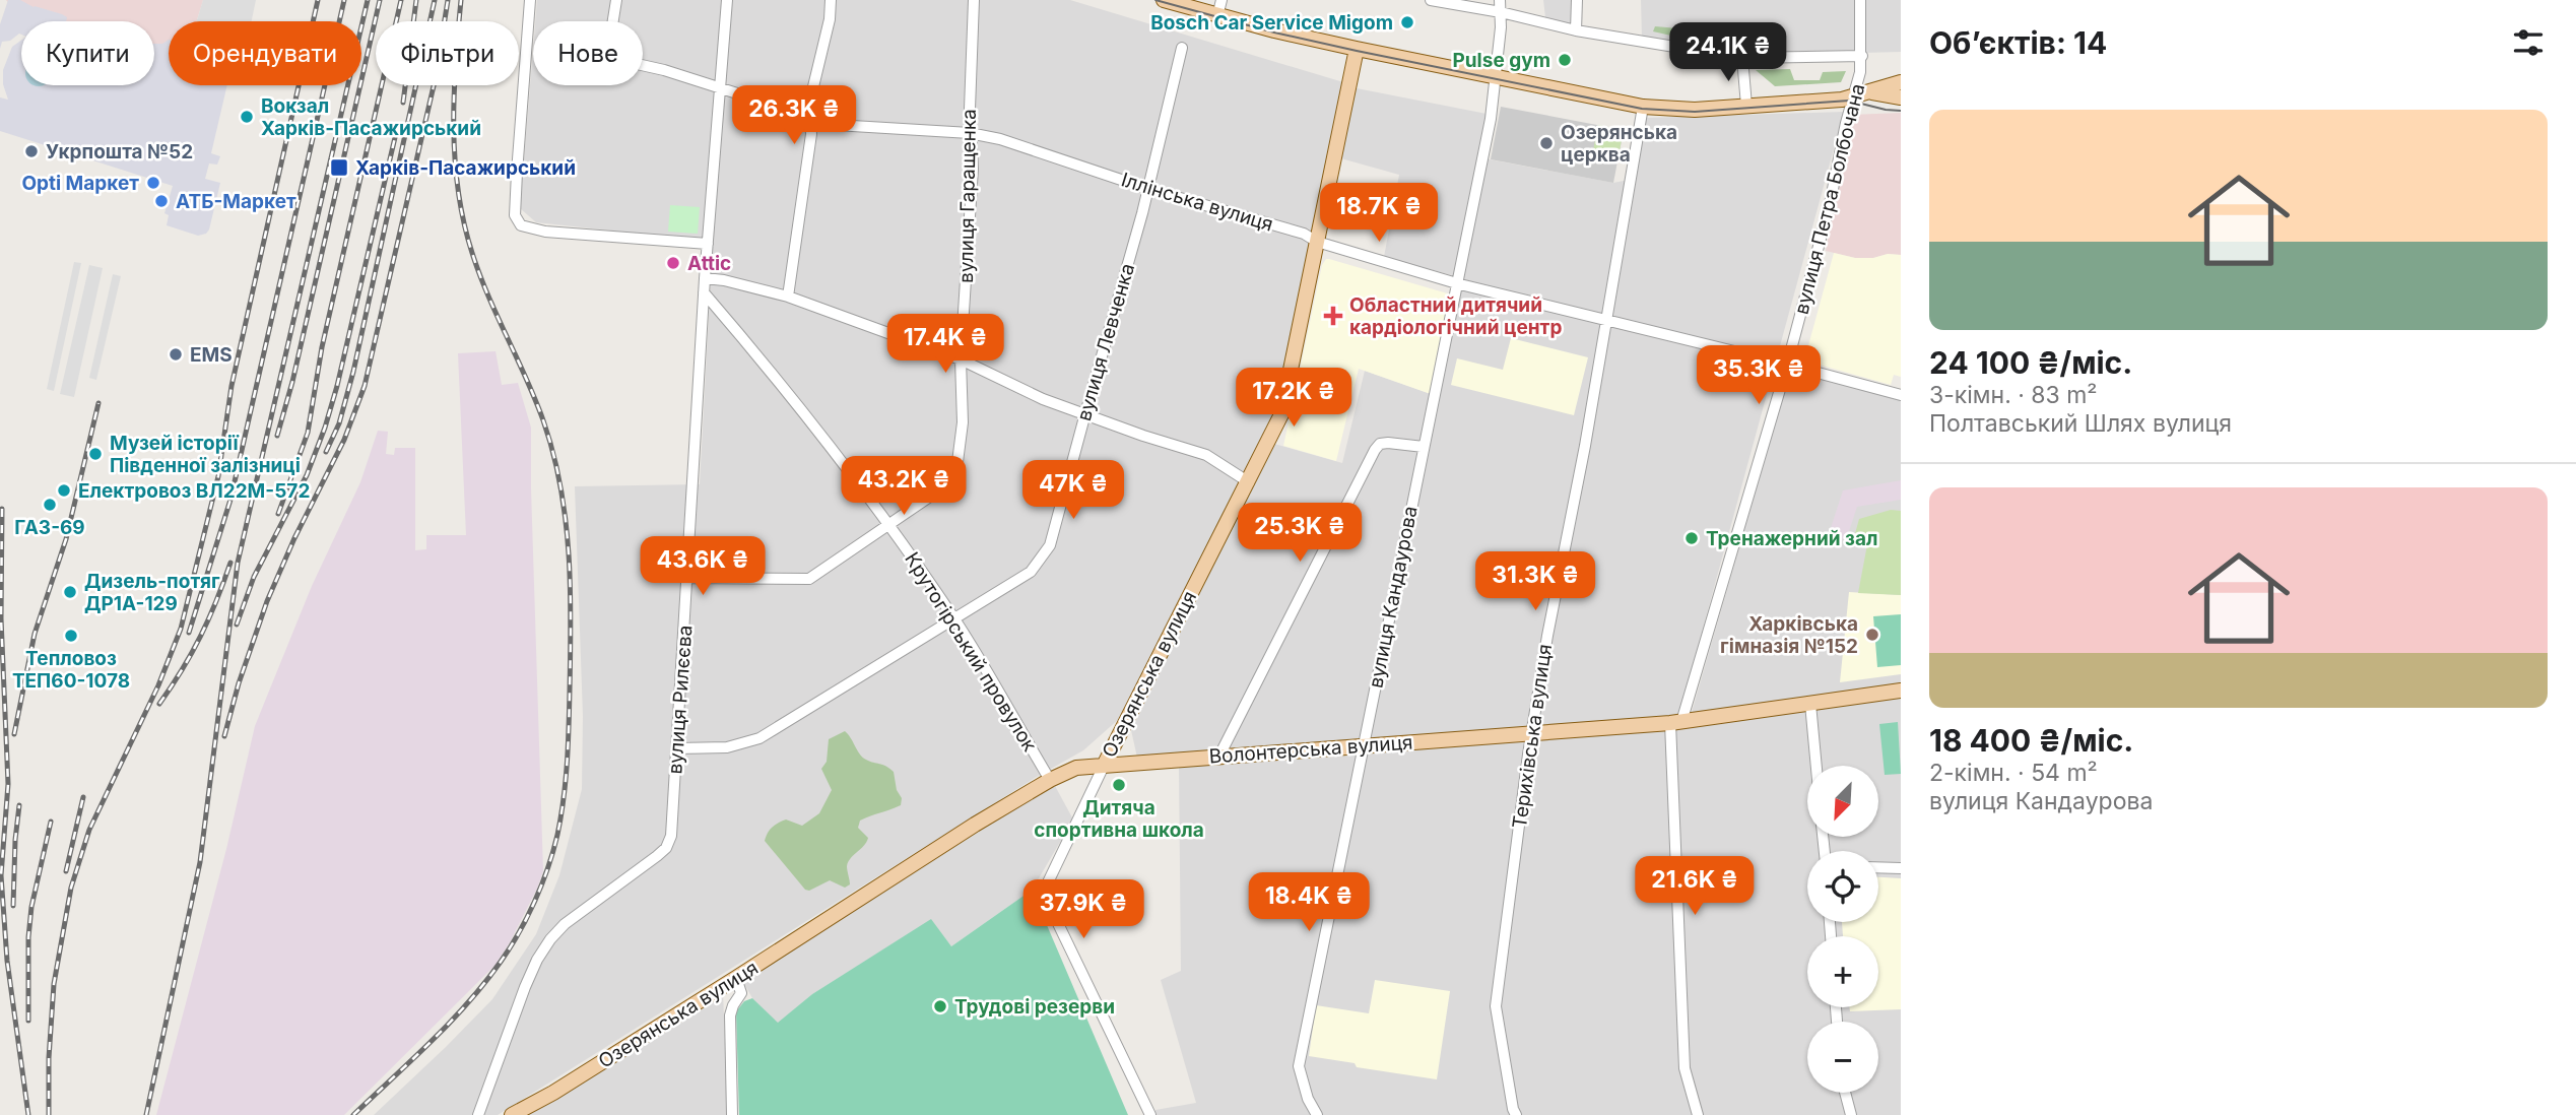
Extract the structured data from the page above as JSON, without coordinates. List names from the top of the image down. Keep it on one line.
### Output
{"streets":{"main road":["Озерянська вулиця","Волонтерська вулиця"],"street":["вулиця Гаращенка","вулиця Петра Болбочана","Іллінська вулиця","вулиця Левченка","вулиця Кандаурова","Крутогірський провулок","вулиця Рилєєва","Терихівська вулиця"]},"crossings":[["вулиця Гаращенка","Іллінська вулиця"],["вулиця Гаращенка","Крутогірський провулок"],["вулиця Гаращенка","вулиця Рилєєва"],["вулиця Петра Болбочана","Іллінська вулиця"],["вулиця Петра Болбочана","Волонтерська вулиця"],["Іллінська вулиця","вулиця Левченка"],["Іллінська вулиця","вулиця Кандаурова"],["Іллінська вулиця","Озерянська вулиця"],["Іллінська вулиця","вулиця Рилєєва"],["Іллінська вулиця","Терихівська вулиця"],["вулиця Левченка","Крутогірський провулок"],["вулиця Левченка","вулиця Рилєєва"],["вулиця Кандаурова","Волонтерська вулиця"],["Крутогірський провулок","Озерянська вулиця"],["Крутогірський провулок","вулиця Рилєєва"],["Озерянська вулиця","Волонтерська вулиця"],["Терихівська вулиця","Волонтерська вулиця"]],"places":{"other":["Bosch Car Service Migom","Pulse gym","Вокзал Харків-Пасажирський","Озерянська церква","Укрпошта №52","Opti Маркет","АТБ-Маркет","Attic","EMS","Музей історії Південної залізниці","Електровоз ВЛ22М-572","ГАЗ-69","Тренажерний зал","Дизель-потяг ДР1А-129","Харківська гімназія №152","Тепловоз ТЕП60-1078","Дитяча спортивна школа","Трудові резерви"],"transit":["Харків-Пасажирський"],"health":["Областний дитячий кардіологічний центр"]},"north":"bottom left","page":{"heading":"Об’єктів: 14","chip":["Купити","Орендувати","Фільтри","Нове"],"price":["24.1K ₴","26.3K ₴","18.7K ₴","17.4K ₴","35.3K ₴","17.2K ₴","43.2K ₴","47K ₴","25.3K ₴","43.6K ₴","31.3K ₴","21.6K ₴","18.4K ₴","37.9K ₴"],"list":[{"name":"24 100 ₴/міс.","note":"3-кімн. · 83 m² · Полтавський Шлях вулиця"},{"name":"18 400 ₴/міс.","note":"2-кімн. · 54 m² · вулиця Кандаурова"}],"map_buttons":["+","−"]}}
